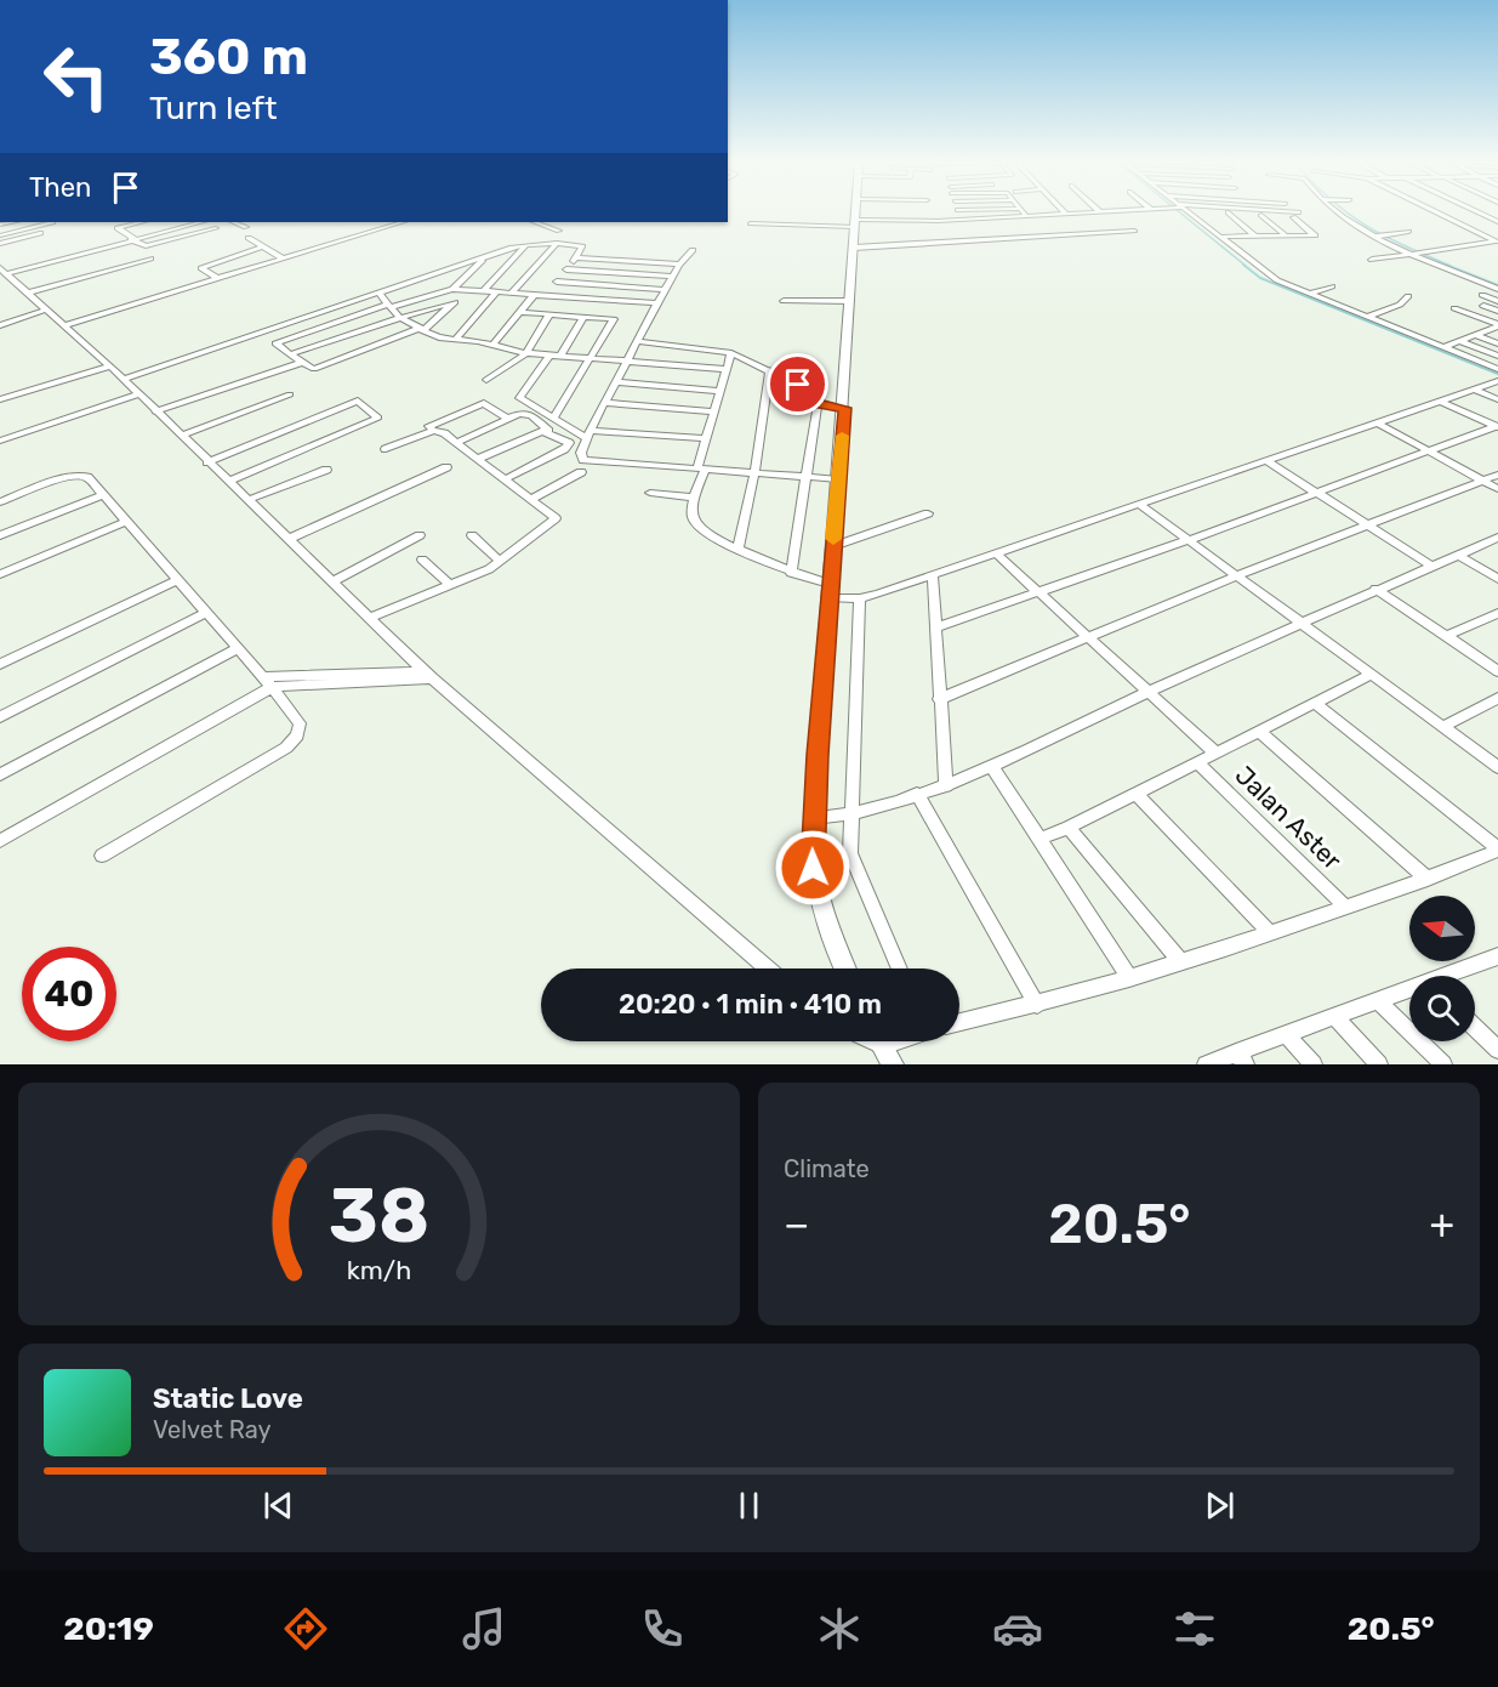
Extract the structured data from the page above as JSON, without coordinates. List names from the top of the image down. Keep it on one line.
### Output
{"streets":{"street":["Jalan Aster"]},"north":"left","page":{"turn":["360 m","Turn left"],"then":"Then","limit":"40","trip":"20:20 · 1 min · 410 m","tile":"Climate","heat":["−","20.5°","+"],"song":["Static Love","Velvet Ray"],"tabs":["20:19","20.5°"],"gauge":["38","km/h"]}}
